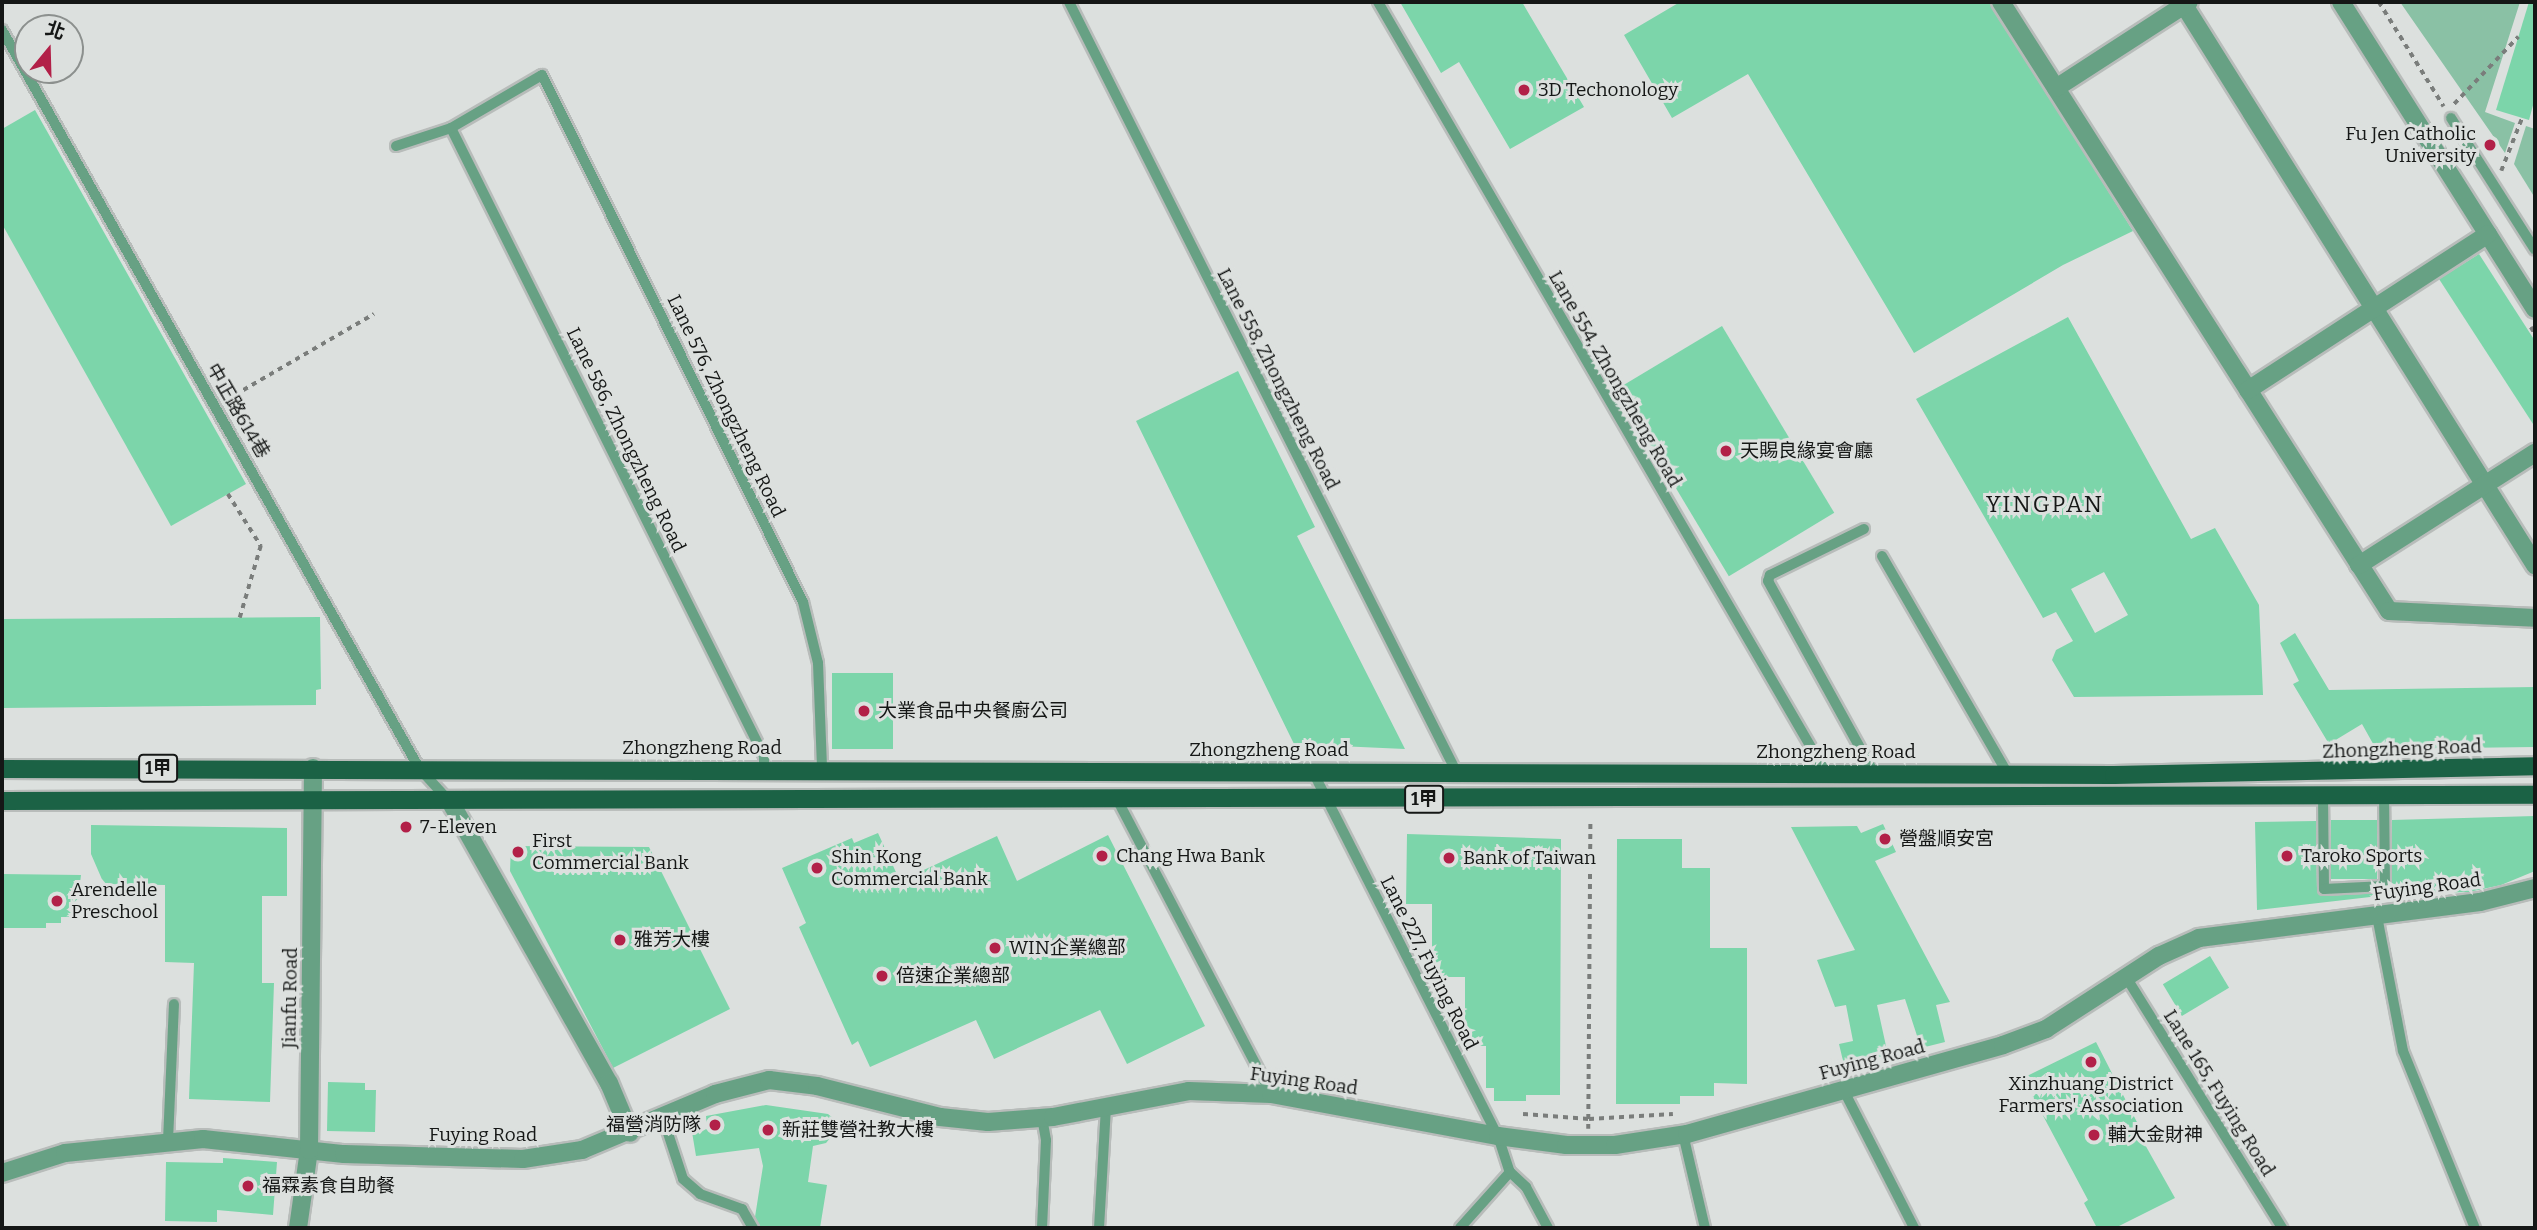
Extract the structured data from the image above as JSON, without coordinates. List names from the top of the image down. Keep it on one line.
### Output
{"streets":{"main road":["Zhongzheng Road","1甲"],"street":["Fuying Road","Jianfu Road"],"lane":["Lane 558, Zhongzheng Road","Lane 554, Zhongzheng Road","Lane 576, Zhongzheng Road","中正路614巷","Lane 586, Zhongzheng Road","Lane 227, Fuying Road","Lane 165, Fuying Road"]},"crossings":[["Lane 558, Zhongzheng Road","Zhongzheng Road"],["Lane 554, Zhongzheng Road","Zhongzheng Road"],["Lane 576, Zhongzheng Road","Lane 586, Zhongzheng Road"],["Lane 576, Zhongzheng Road","Zhongzheng Road"],["中正路614巷","Zhongzheng Road"],["中正路614巷","1甲"],["Lane 586, Zhongzheng Road","Zhongzheng Road"],["Zhongzheng Road","Lane 227, Fuying Road"],["Zhongzheng Road","Jianfu Road"],["1甲","Lane 227, Fuying Road"],["1甲","Jianfu Road"],["Fuying Road","Lane 227, Fuying Road"],["Fuying Road","Jianfu Road"],["Fuying Road","Lane 165, Fuying Road"]],"districts":["YINGPAN"],"places":["3D Techonology","Fu Jen Catholic University","天賜良緣宴會廳","大業食品中央餐廚公司","7-Eleven","營盤順安宮","First Commercial Bank","Chang Hwa Bank","Taroko Sports","Bank of Taiwan","Shin Kong Commercial Bank","Arendelle Preschool","雅芳大樓","WIN企業總部","倍速企業總部","Xinzhuang District Farmers' Association","福營消防隊","新莊雙營社教大樓","輔大金財神","福霖素食自助餐"],"north":"top"}
